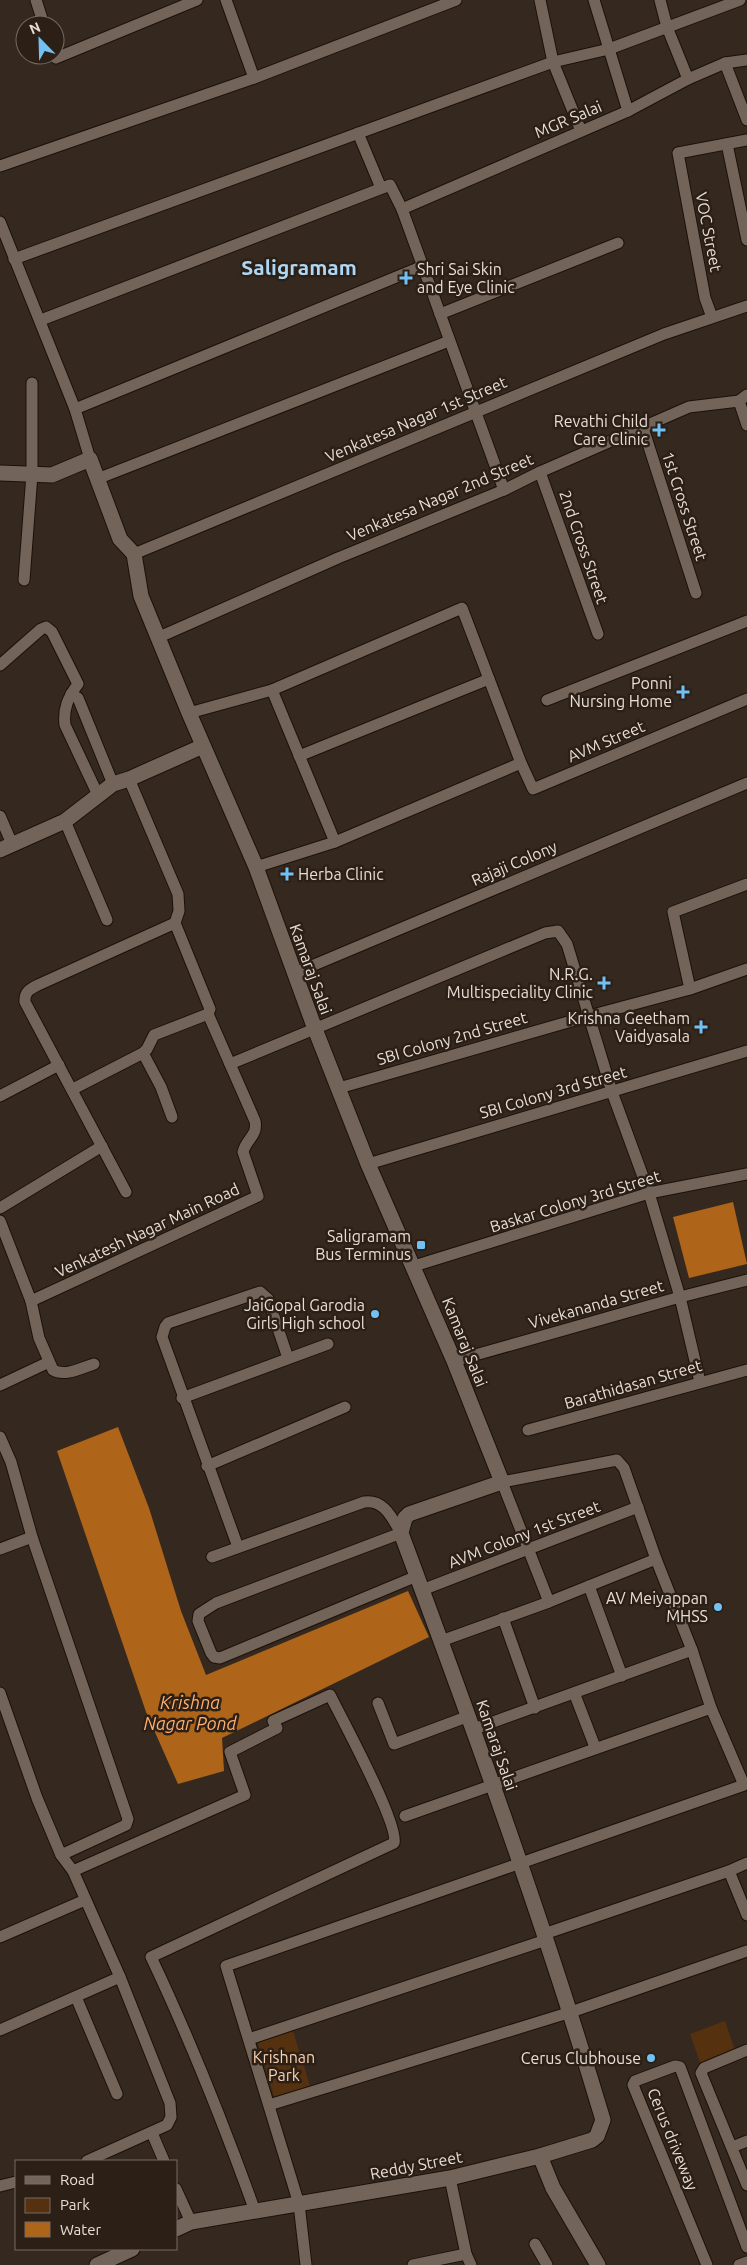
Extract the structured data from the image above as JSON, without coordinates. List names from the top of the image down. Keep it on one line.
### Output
{"streets":{"street":["MGR Salai","VOC Street","Venkatesa Nagar 1st Street","Venkatesa Nagar 2nd Street","1st Cross Street","2nd Cross Street","AVM Street","Rajaji Colony","Kamaraj Salai","SBI Colony 2nd Street","SBI Colony 3rd Street","Baskar Colony 3rd Street","Venkatesh Nagar Main Road","Vivekananda Street","Barathidasan Street","AVM Colony 1st Street","Cerus driveway","Reddy Street"]},"crossings":[["VOC Street","Venkatesa Nagar 1st Street"],["Venkatesa Nagar 1st Street","Kamaraj Salai"],["Venkatesa Nagar 2nd Street","1st Cross Street"],["Venkatesa Nagar 2nd Street","2nd Cross Street"],["Venkatesa Nagar 2nd Street","Kamaraj Salai"],["Rajaji Colony","Kamaraj Salai"],["Kamaraj Salai","SBI Colony 2nd Street"],["Kamaraj Salai","SBI Colony 3rd Street"],["Kamaraj Salai","Baskar Colony 3rd Street"],["Kamaraj Salai","Vivekananda Street"],["Kamaraj Salai","AVM Colony 1st Street"],["Kamaraj Salai","Reddy Street"]],"districts":["Saligramam"],"water":["Krishna Nagar Pond"],"parks":["Krishnan Park"],"places":{"health":["Shri Sai Skin and Eye Clinic","Revathi Child Care Clinic","Ponni Nursing Home","Herba Clinic","N.R.G. Multispeciality Clinic","Krishna Geetham Vaidyasala"],"transit":["Saligramam Bus Terminus"],"other":["JaiGopal Garodia Girls High school","AV Meiyappan MHSS","Cerus Clubhouse"]},"legend":["Road","Park","Water"],"north":"top left"}
